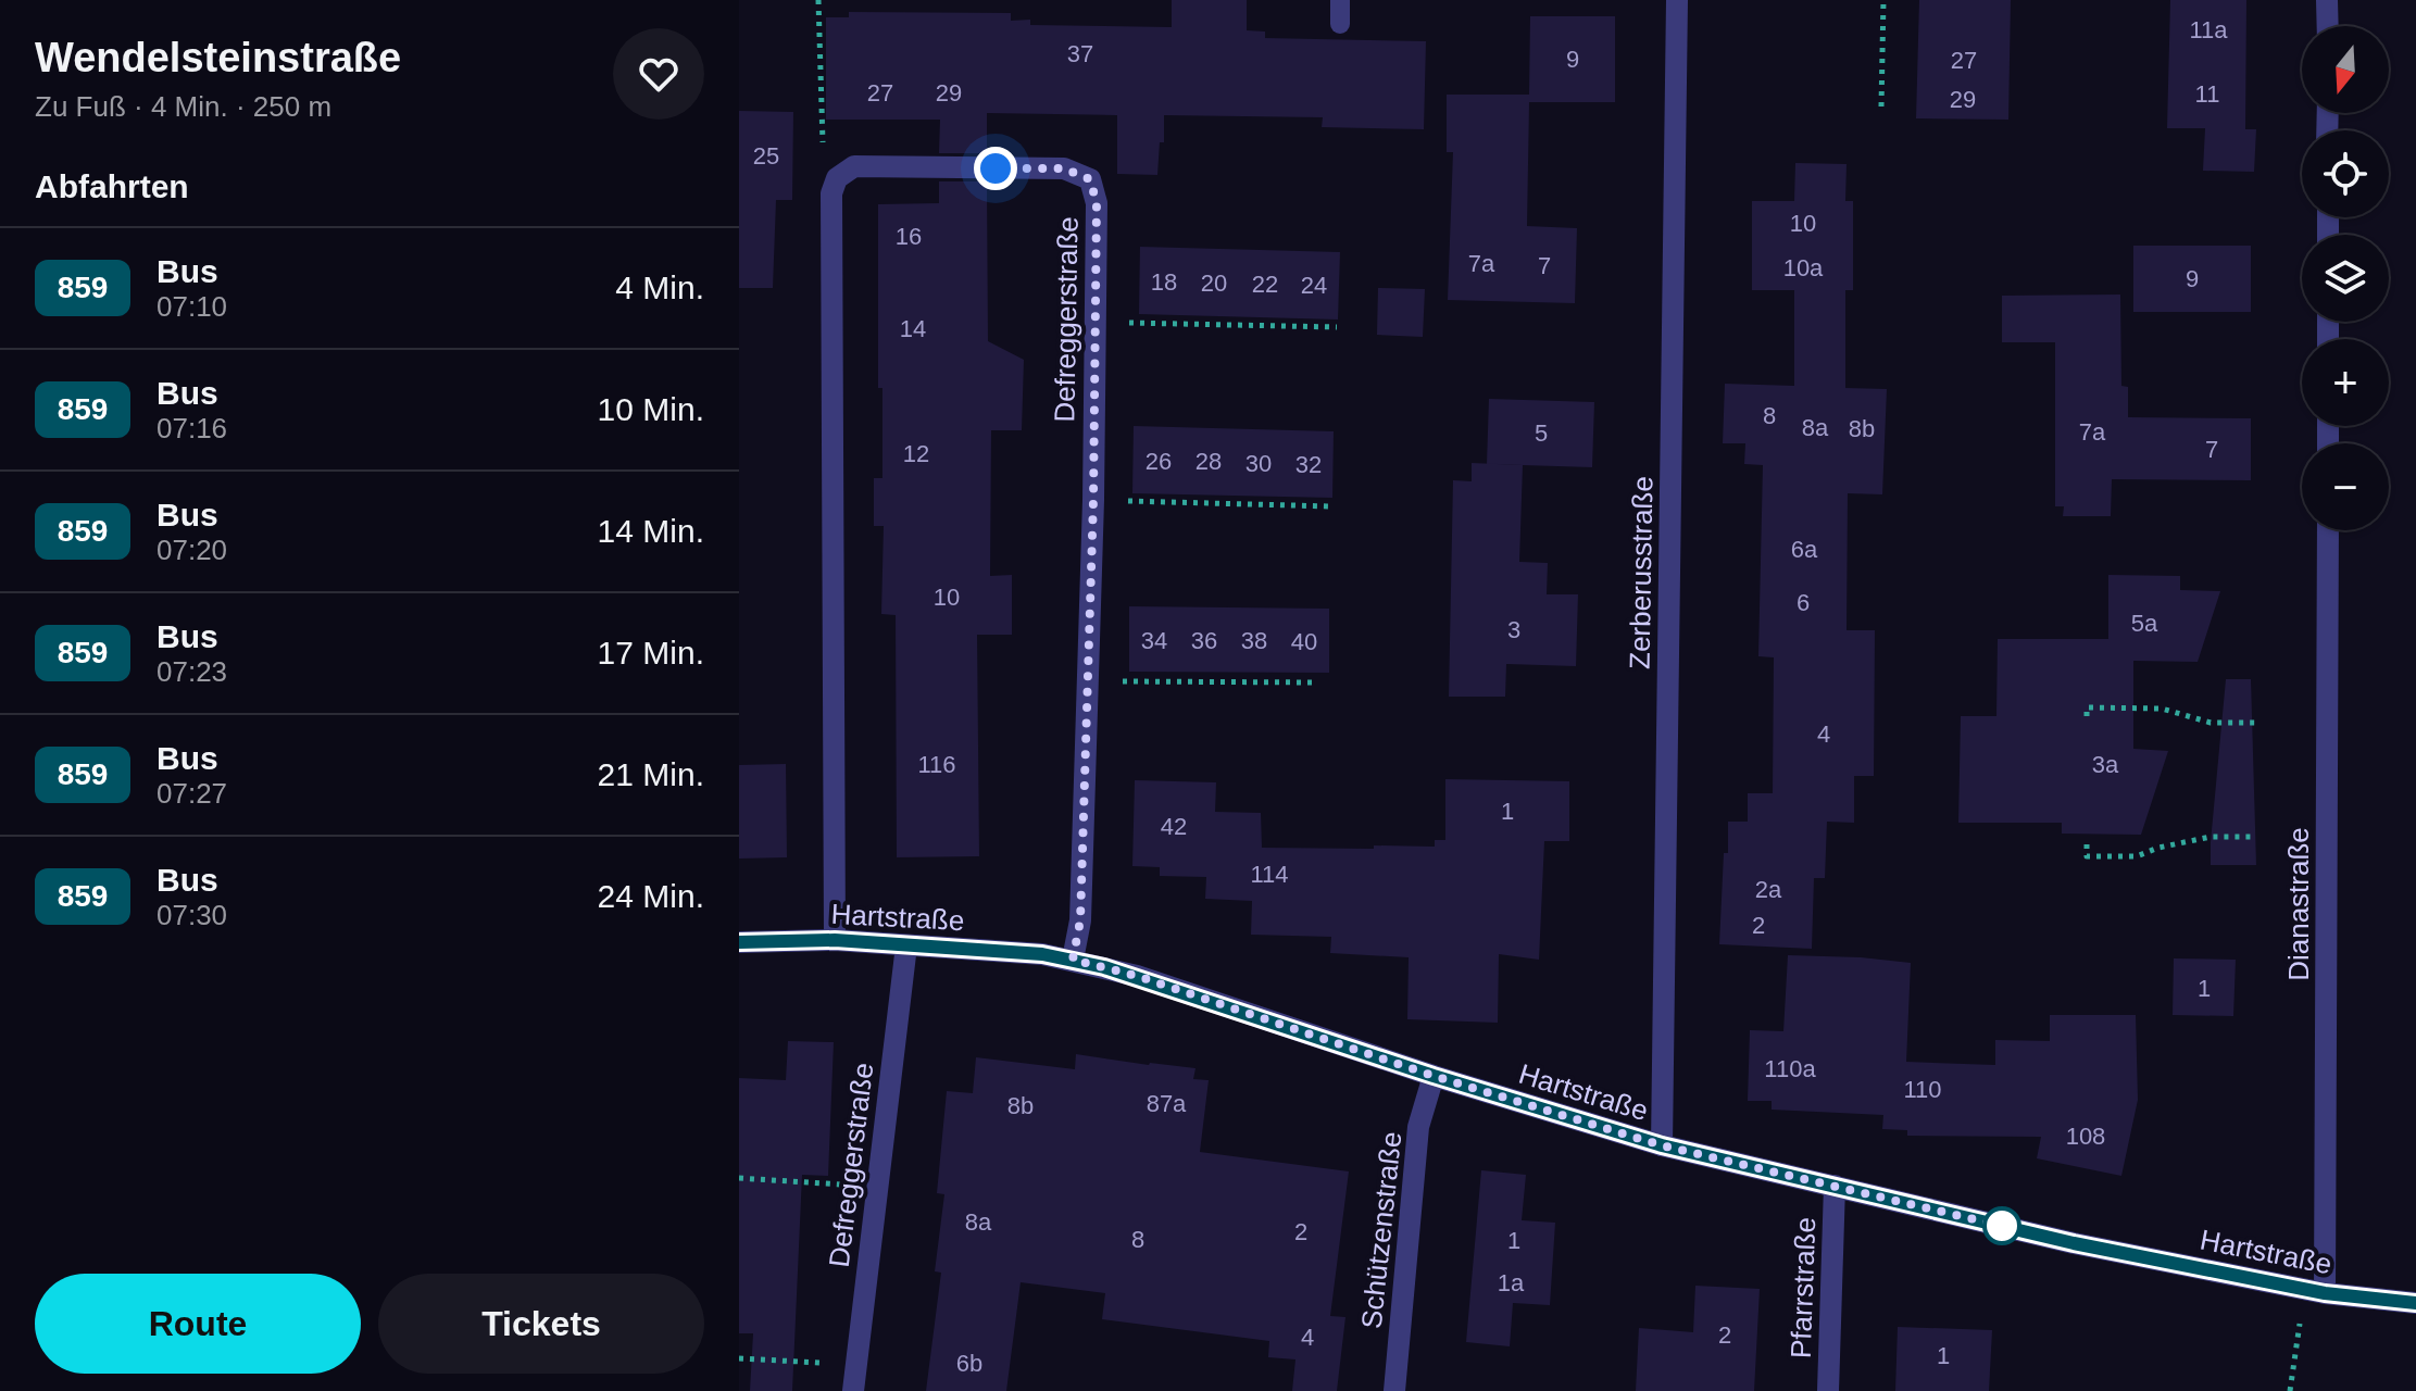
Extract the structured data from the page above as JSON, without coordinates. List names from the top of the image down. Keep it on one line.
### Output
{"streets":{"street":["Defreggerstraße","Zerberusstraße","Dianastraße","Hartstraße","Schützenstraße","Pfarrstraße"]},"crossings":[["Defreggerstraße","Hartstraße"],["Zerberusstraße","Hartstraße"],["Dianastraße","Hartstraße"],["Hartstraße","Schützenstraße"],["Hartstraße","Pfarrstraße"]],"lines":["bus line 859"],"house_numbers":["11a","37","9","27","27","29","11","29","25","10","16","7a","7","10a","9","18","20","22","24","14","8","8a","8b","7a","5","7","12","26","28","30","32","6a","10","6","5a","3","34","36","38","40","4","116","3a","1","42","114","2a","2","1","110a","110","87a","8b","108","8a","2","8","1","1a","2","4","1","6b"],"north":"bottom","page":{"heading":[["Wendelsteinstraße","Zu Fuß · 4 Min. · 250 m"],"Abfahrten"],"map_buttons":["+","−"],"list":[{"mark":"859","name":"Bus","note":"07:10","value":"4 Min."},{"mark":"859","name":"Bus","note":"07:16","value":"10 Min."},{"mark":"859","name":"Bus","note":"07:20","value":"14 Min."},{"mark":"859","name":"Bus","note":"07:23","value":"17 Min."},{"mark":"859","name":"Bus","note":"07:27","value":"21 Min."},{"mark":"859","name":"Bus","note":"07:30","value":"24 Min."}],"buttons":["Route","Tickets"]}}
